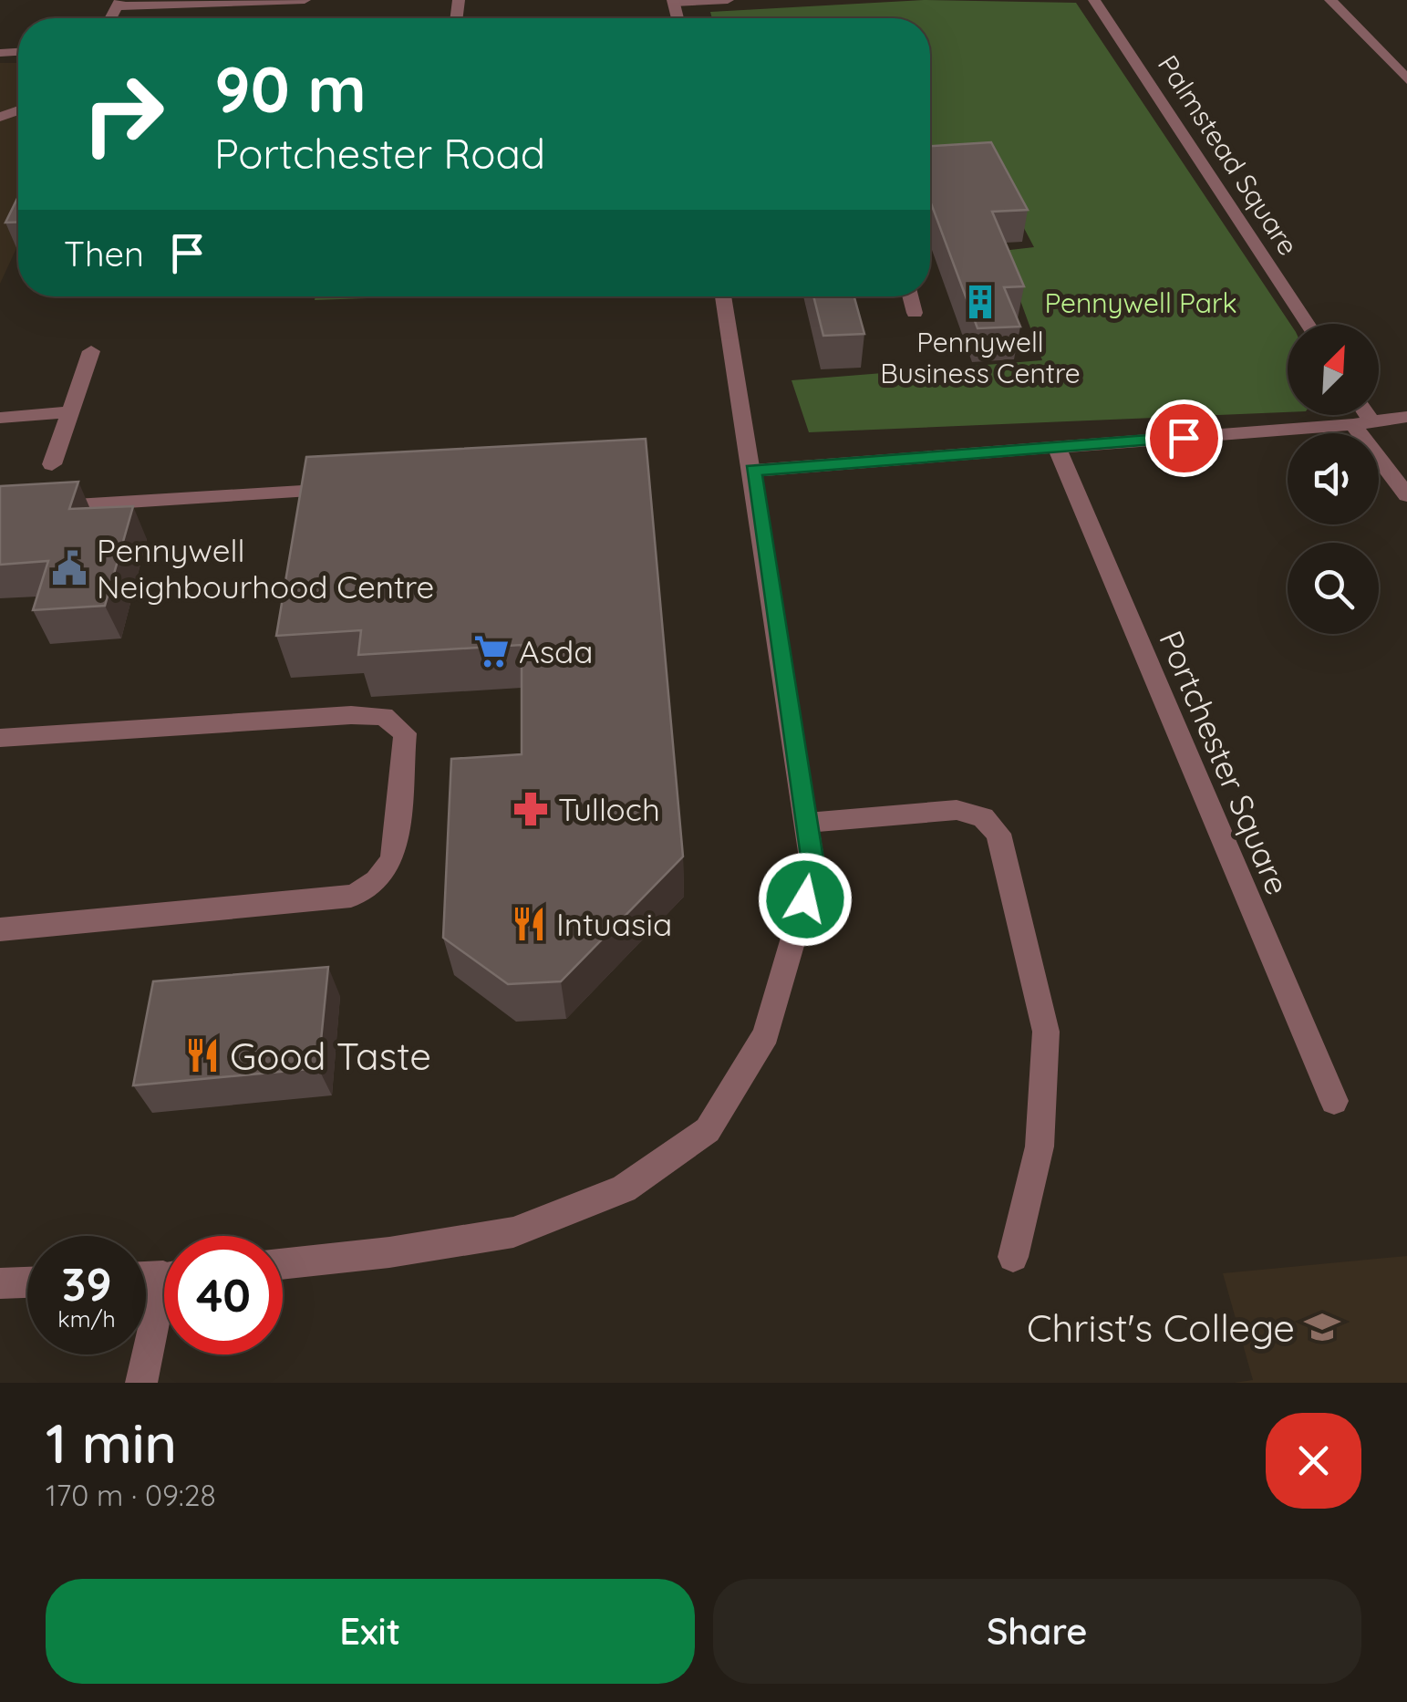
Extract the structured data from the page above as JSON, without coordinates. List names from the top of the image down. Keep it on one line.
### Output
{"streets":{"street":["Palmstead Square","Portchester Square"]},"parks":["Pennywell Park"],"places":{"building":["Pennywell Business Centre"],"public building":["Pennywell Neighbourhood Centre"],"supermarket":["Asda"],"pharmacy":["Tulloch"],"restaurant":["Intuasia","Good Taste"],"school or university":["Christ's College"]},"north":"top right","page":{"turn":["90 m","Portchester Road"],"then":"Then","speed":"39 km/h","limit":"40","heading":["1 min","170 m · 09:28"],"buttons":["Exit","Share"]}}
